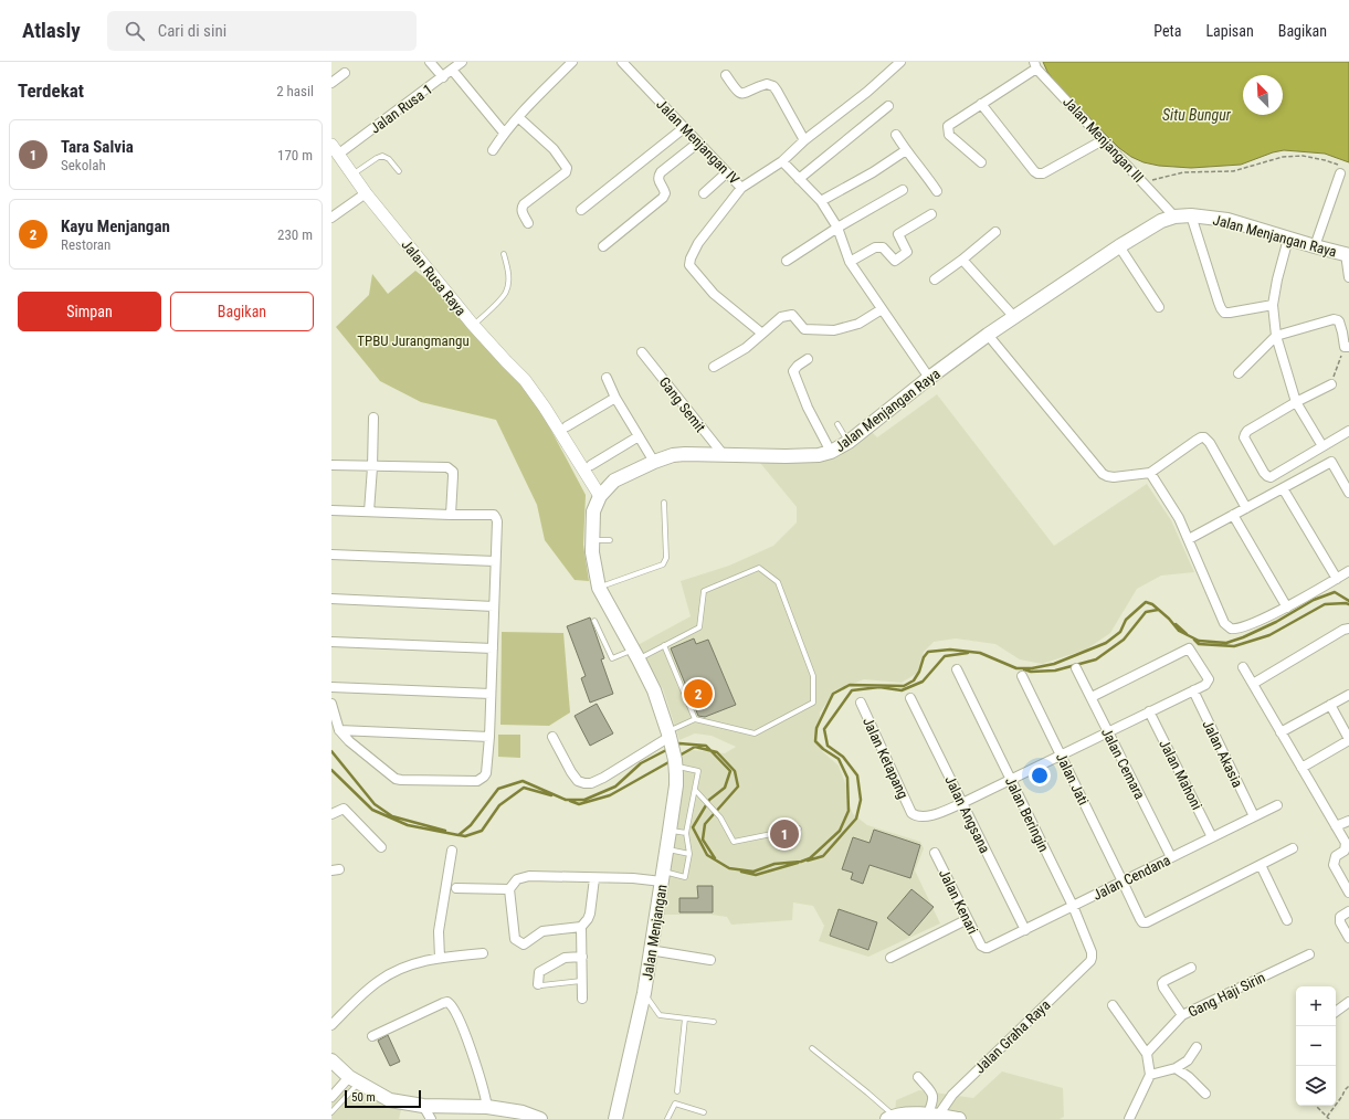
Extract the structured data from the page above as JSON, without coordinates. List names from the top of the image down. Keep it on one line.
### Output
{"streets":{"main road":["Jalan Menjangan Raya","Jalan Menjangan"],"street":["Jalan Rusa 1","Jalan Menjangan III","Jalan Menjangan IV","Jalan Rusa Raya","Gang Semit","Jalan Akasia","Jalan Ketapang","Jalan Cemara","Jalan Mahoni","Jalan Jati","Jalan Angsana","Jalan Beringin","Jalan Cendana","Jalan Kenari","Gang Haji Sirin","Jalan Graha Raya"]},"crossings":[["Jalan Rusa 1","Jalan Rusa Raya"],["Jalan Menjangan III","Jalan Menjangan Raya"],["Jalan Menjangan Raya","Jalan Rusa Raya"],["Jalan Menjangan Raya","Gang Semit"],["Jalan Menjangan Raya","Jalan Menjangan"],["Jalan Akasia","Jalan Cendana"],["Jalan Ketapang","Jalan Angsana"],["Jalan Cemara","Jalan Cendana"],["Jalan Mahoni","Jalan Cendana"],["Jalan Jati","Jalan Cendana"],["Jalan Angsana","Jalan Cendana"],["Jalan Beringin","Jalan Cendana"],["Jalan Beringin","Jalan Graha Raya"],["Jalan Cendana","Jalan Kenari"]],"water":["Situ Bungur"],"parks":["TPBU Jurangmangu"],"scale_bar":"50 m","north":"top left","page":{"header":"Atlasly","search":"Cari di sini","nav":["Peta","Lapisan","Bagikan"],"heading":["Terdekat","2 hasil"],"list":[{"mark":"1","name":"Tara Salvia","note":"Sekolah","value":"170 m"},{"mark":"2","name":"Kayu Menjangan","note":"Restoran","value":"230 m"}],"buttons":["Simpan","Bagikan"],"pins":["2","1"],"map_buttons":["+","−"],"scale":"50 m"}}
